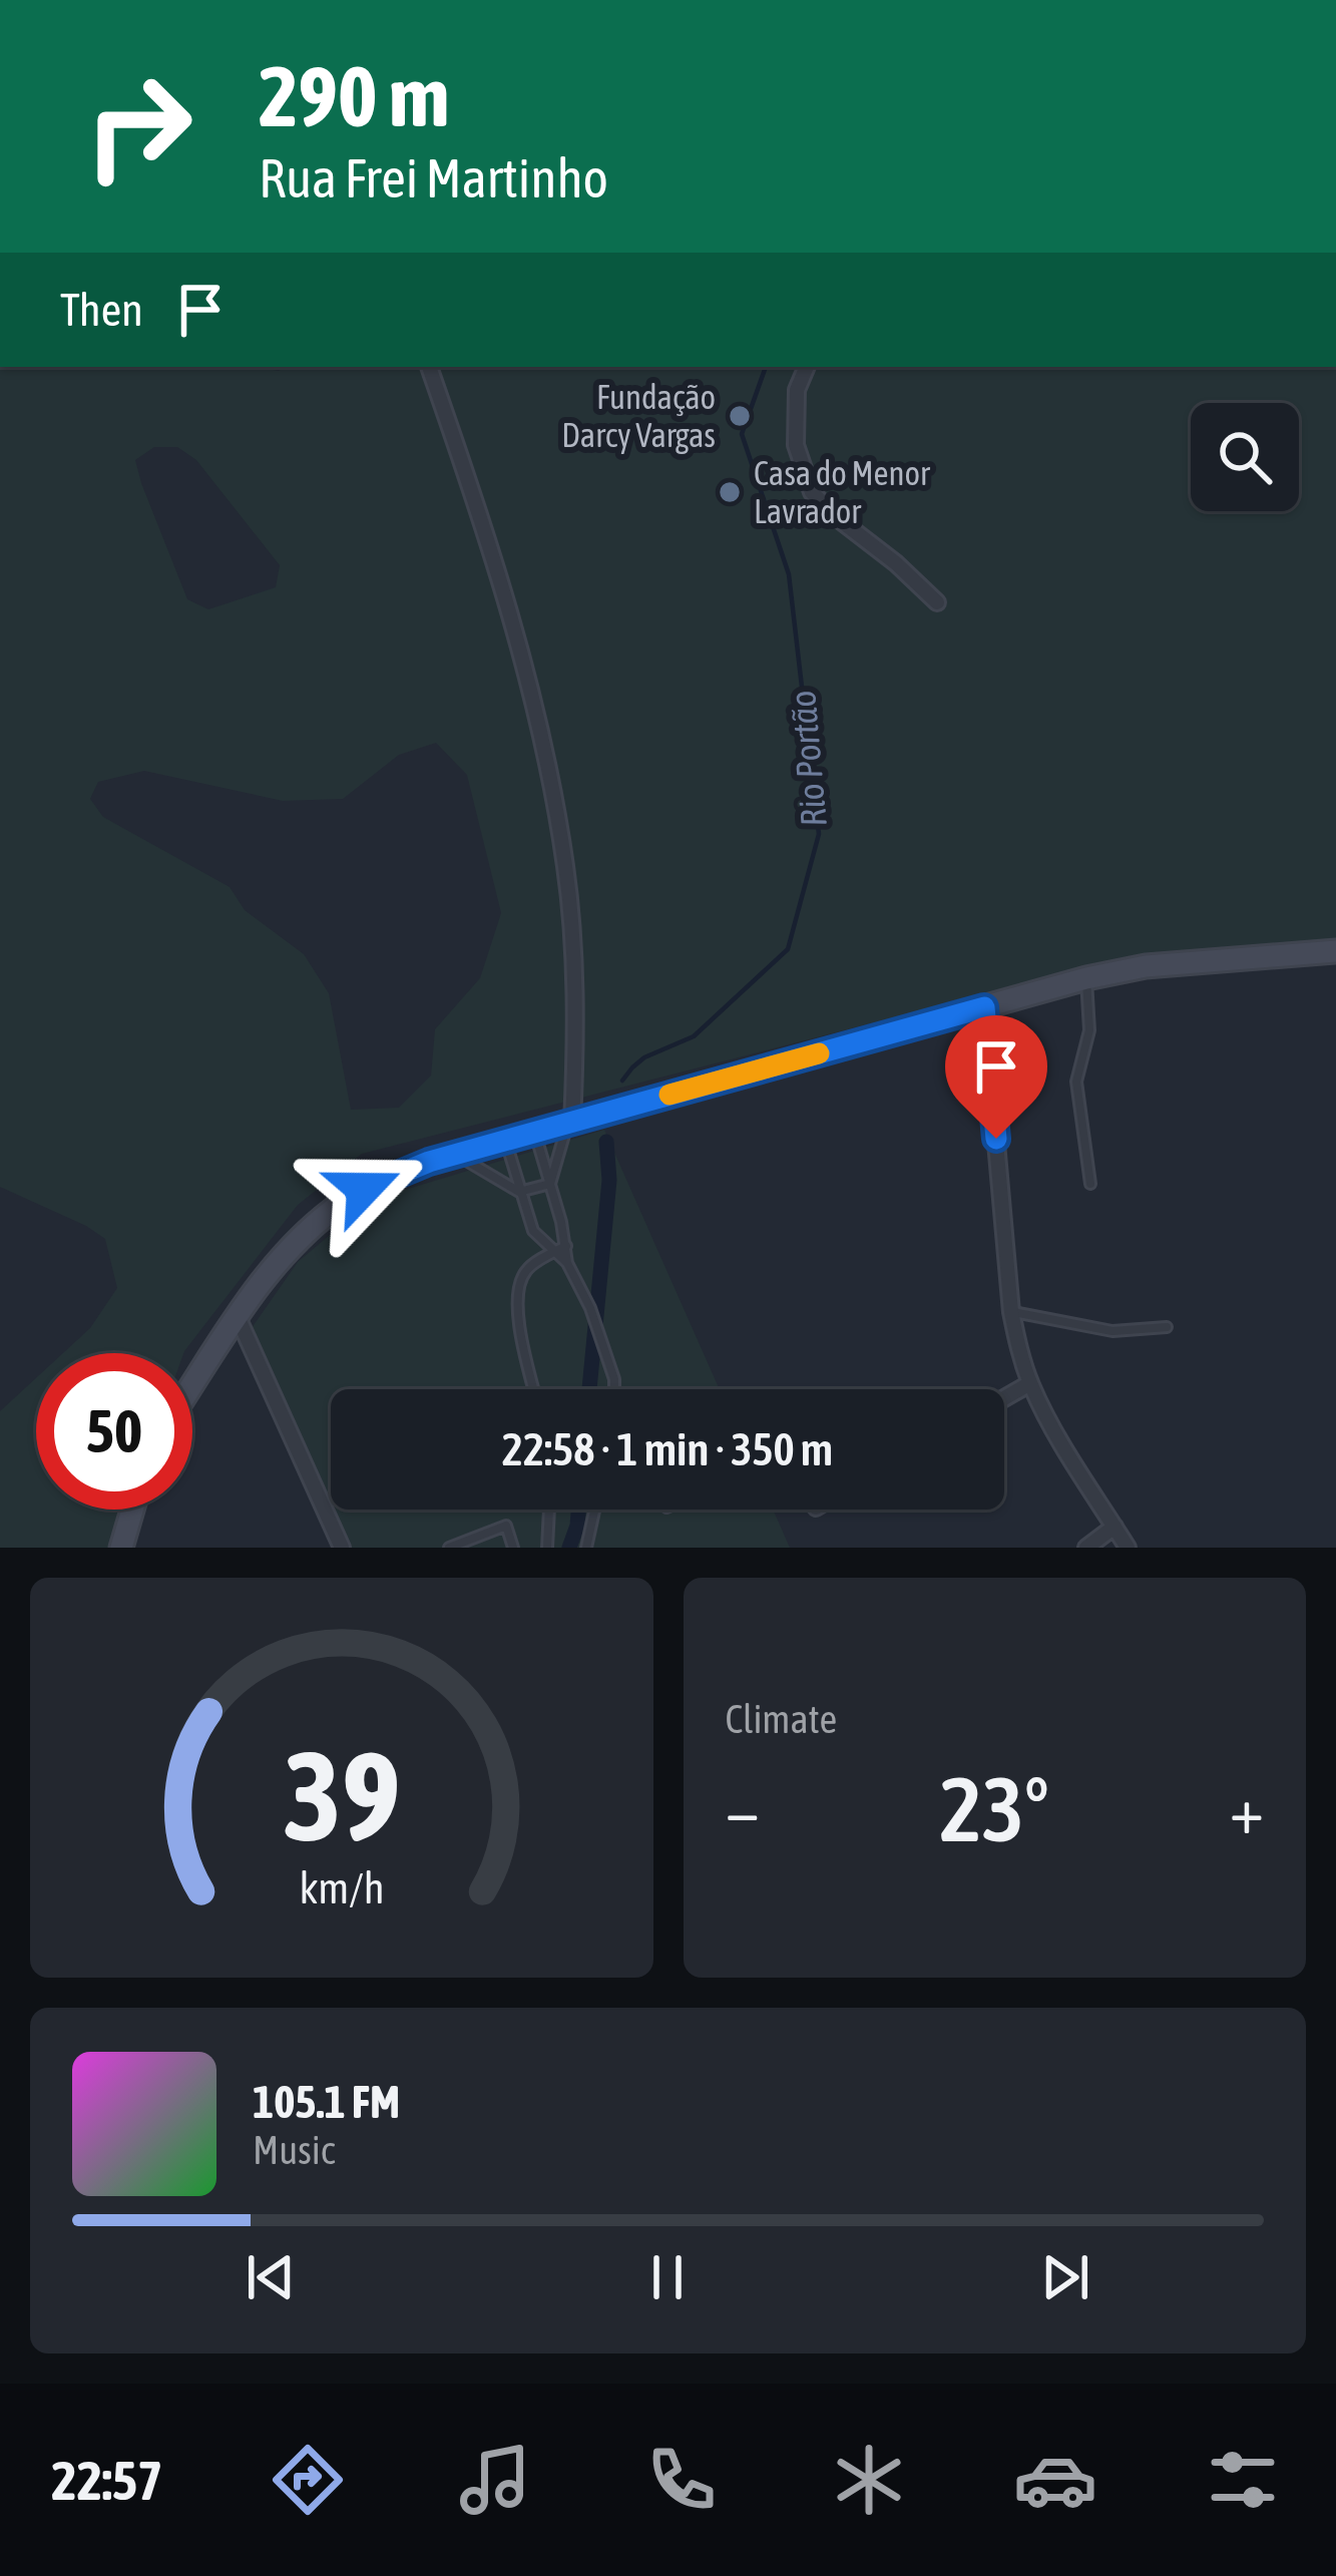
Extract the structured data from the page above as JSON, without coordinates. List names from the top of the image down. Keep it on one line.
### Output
{"water":["Rio Portão"],"places":["Fundação Darcy Vargas","Casa do Menor Lavrador"],"page":{"turn":["290 m","Rua Frei Martinho"],"then":"Then","limit":"50","trip":"22:58 · 1 min · 350 m","tile":"Climate","heat":["−","23°","+"],"song":["105.1 FM","Music"],"tabs":"22:57","gauge":["39","km/h"]}}
